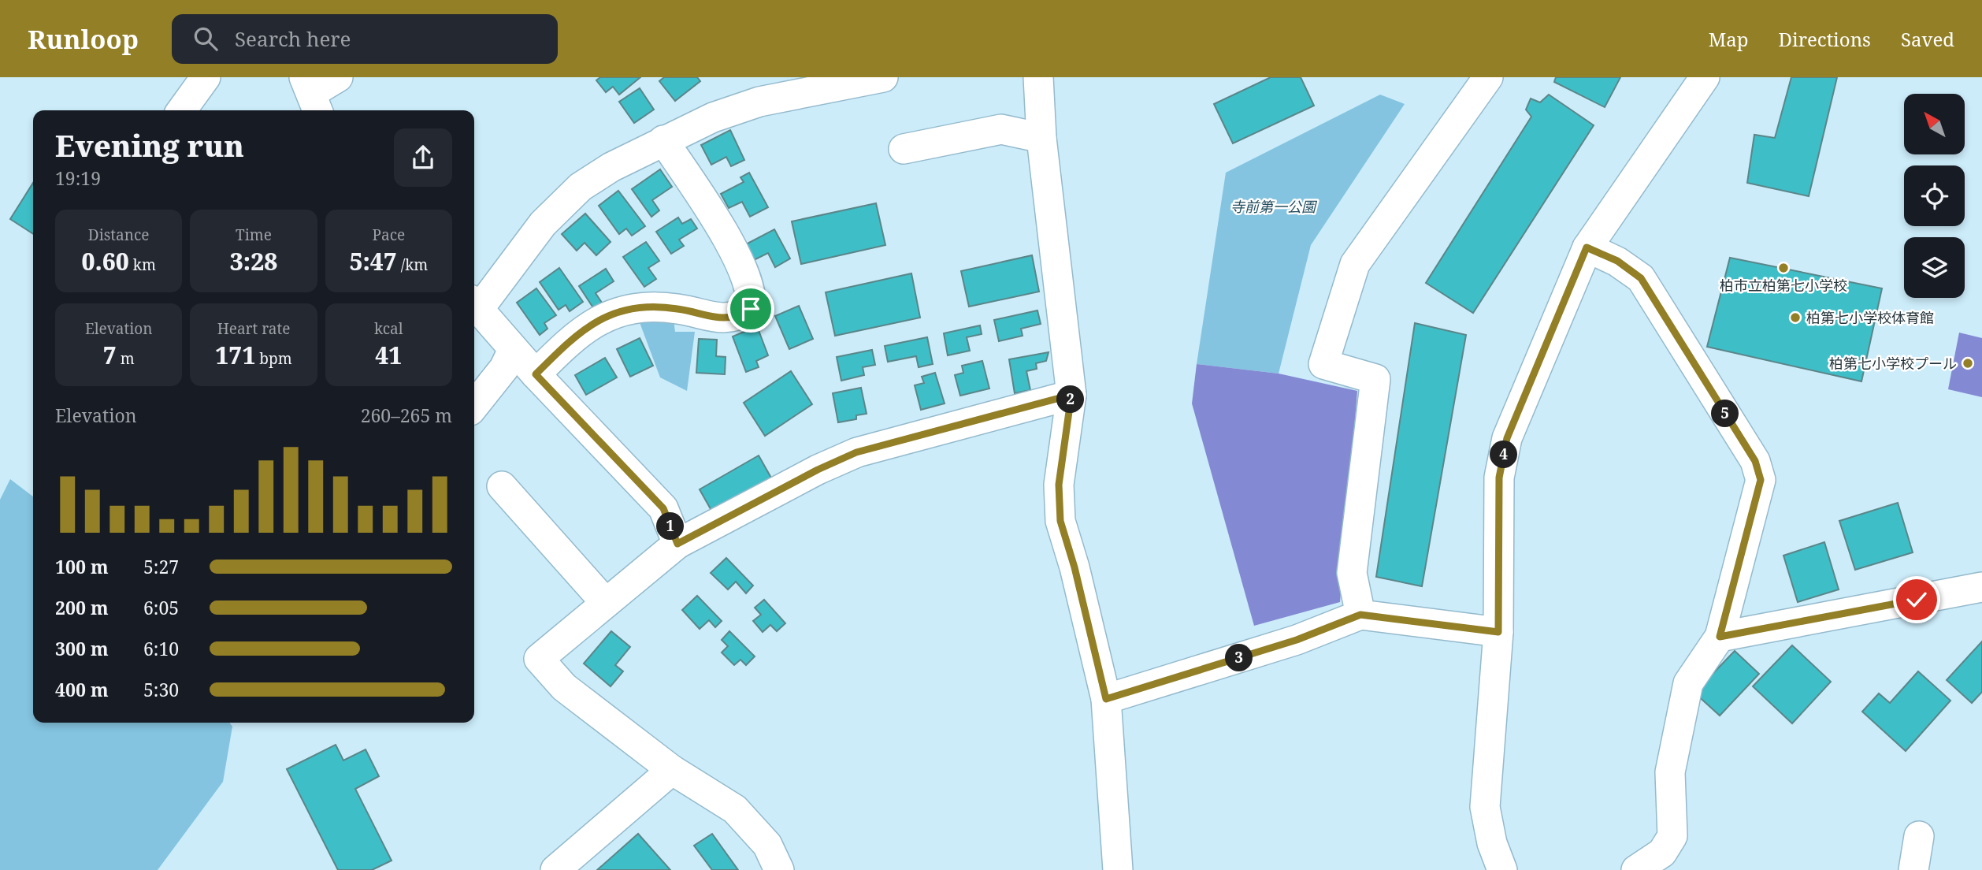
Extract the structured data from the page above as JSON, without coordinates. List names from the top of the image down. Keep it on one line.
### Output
{"parks":["寺前第一公園"],"places":["柏市立柏第七小学校","柏第七小学校体育館","柏第七小学校プール"],"north":"top left","page":{"header":"Runloop","search":"Search here","nav":["Map","Directions","Saved"],"heading":["Evening run","19:19"],"stats":[["Distance","0.60 km"],["Time","3:28"],["Pace","5:47 /km"],["Elevation","7 m"],["Heart rate","171 bpm"],["kcal","41"]],"pins":["2","5","4","1","3"],"chart":["Elevation","260–265 m"],"list":[{"name":"100 m","note":"5:27"},{"name":"200 m","note":"6:05"},{"name":"300 m","note":"6:10"},{"name":"400 m","note":"5:30"}]}}
